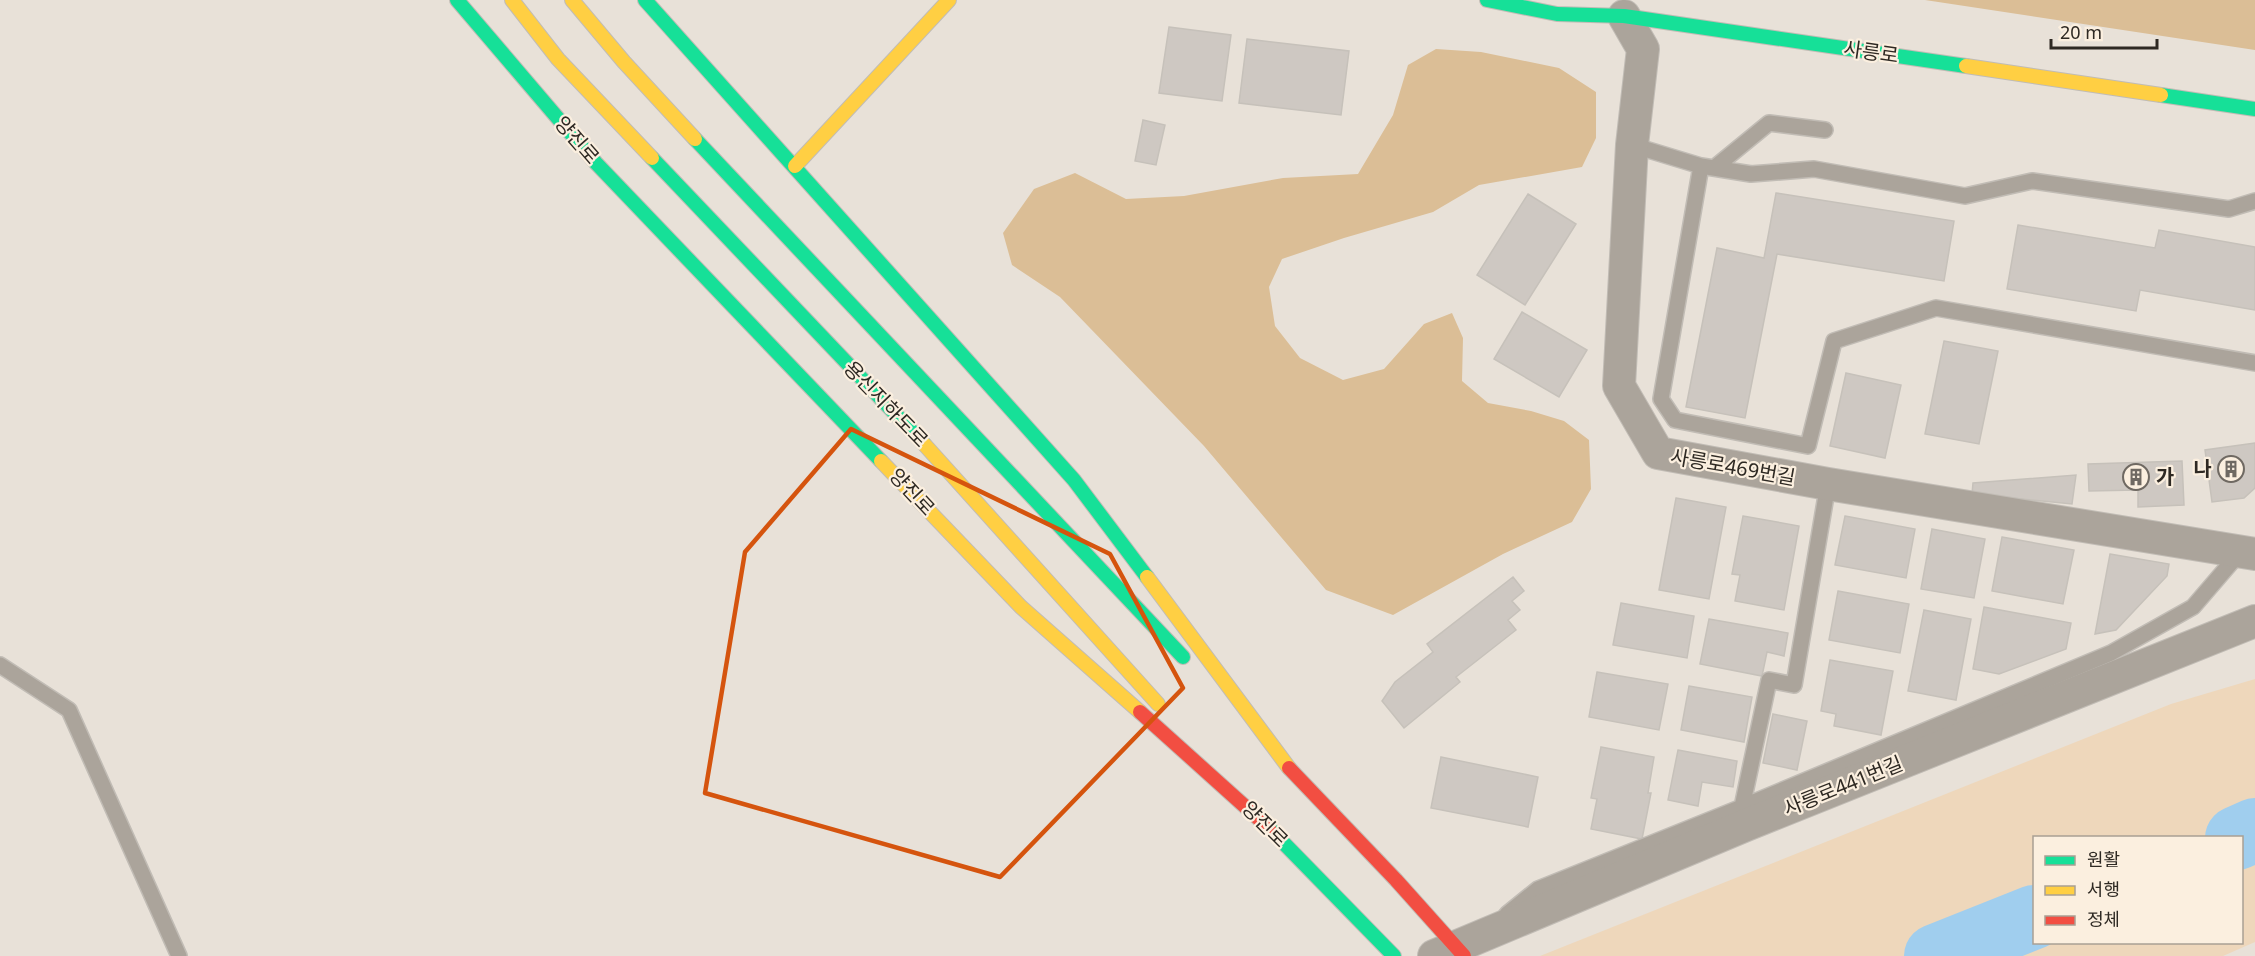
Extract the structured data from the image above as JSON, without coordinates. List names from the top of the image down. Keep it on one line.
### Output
{"streets":{"main road":["사릉로","양진로","용신지하도로"],"street":["사릉로469번길","사릉로441번길"]},"crossings":[["사릉로","사릉로469번길"]],"places":{"building":["나","가"]},"legend":["원활","서행","정체"],"scale_bar":"20 m"}
